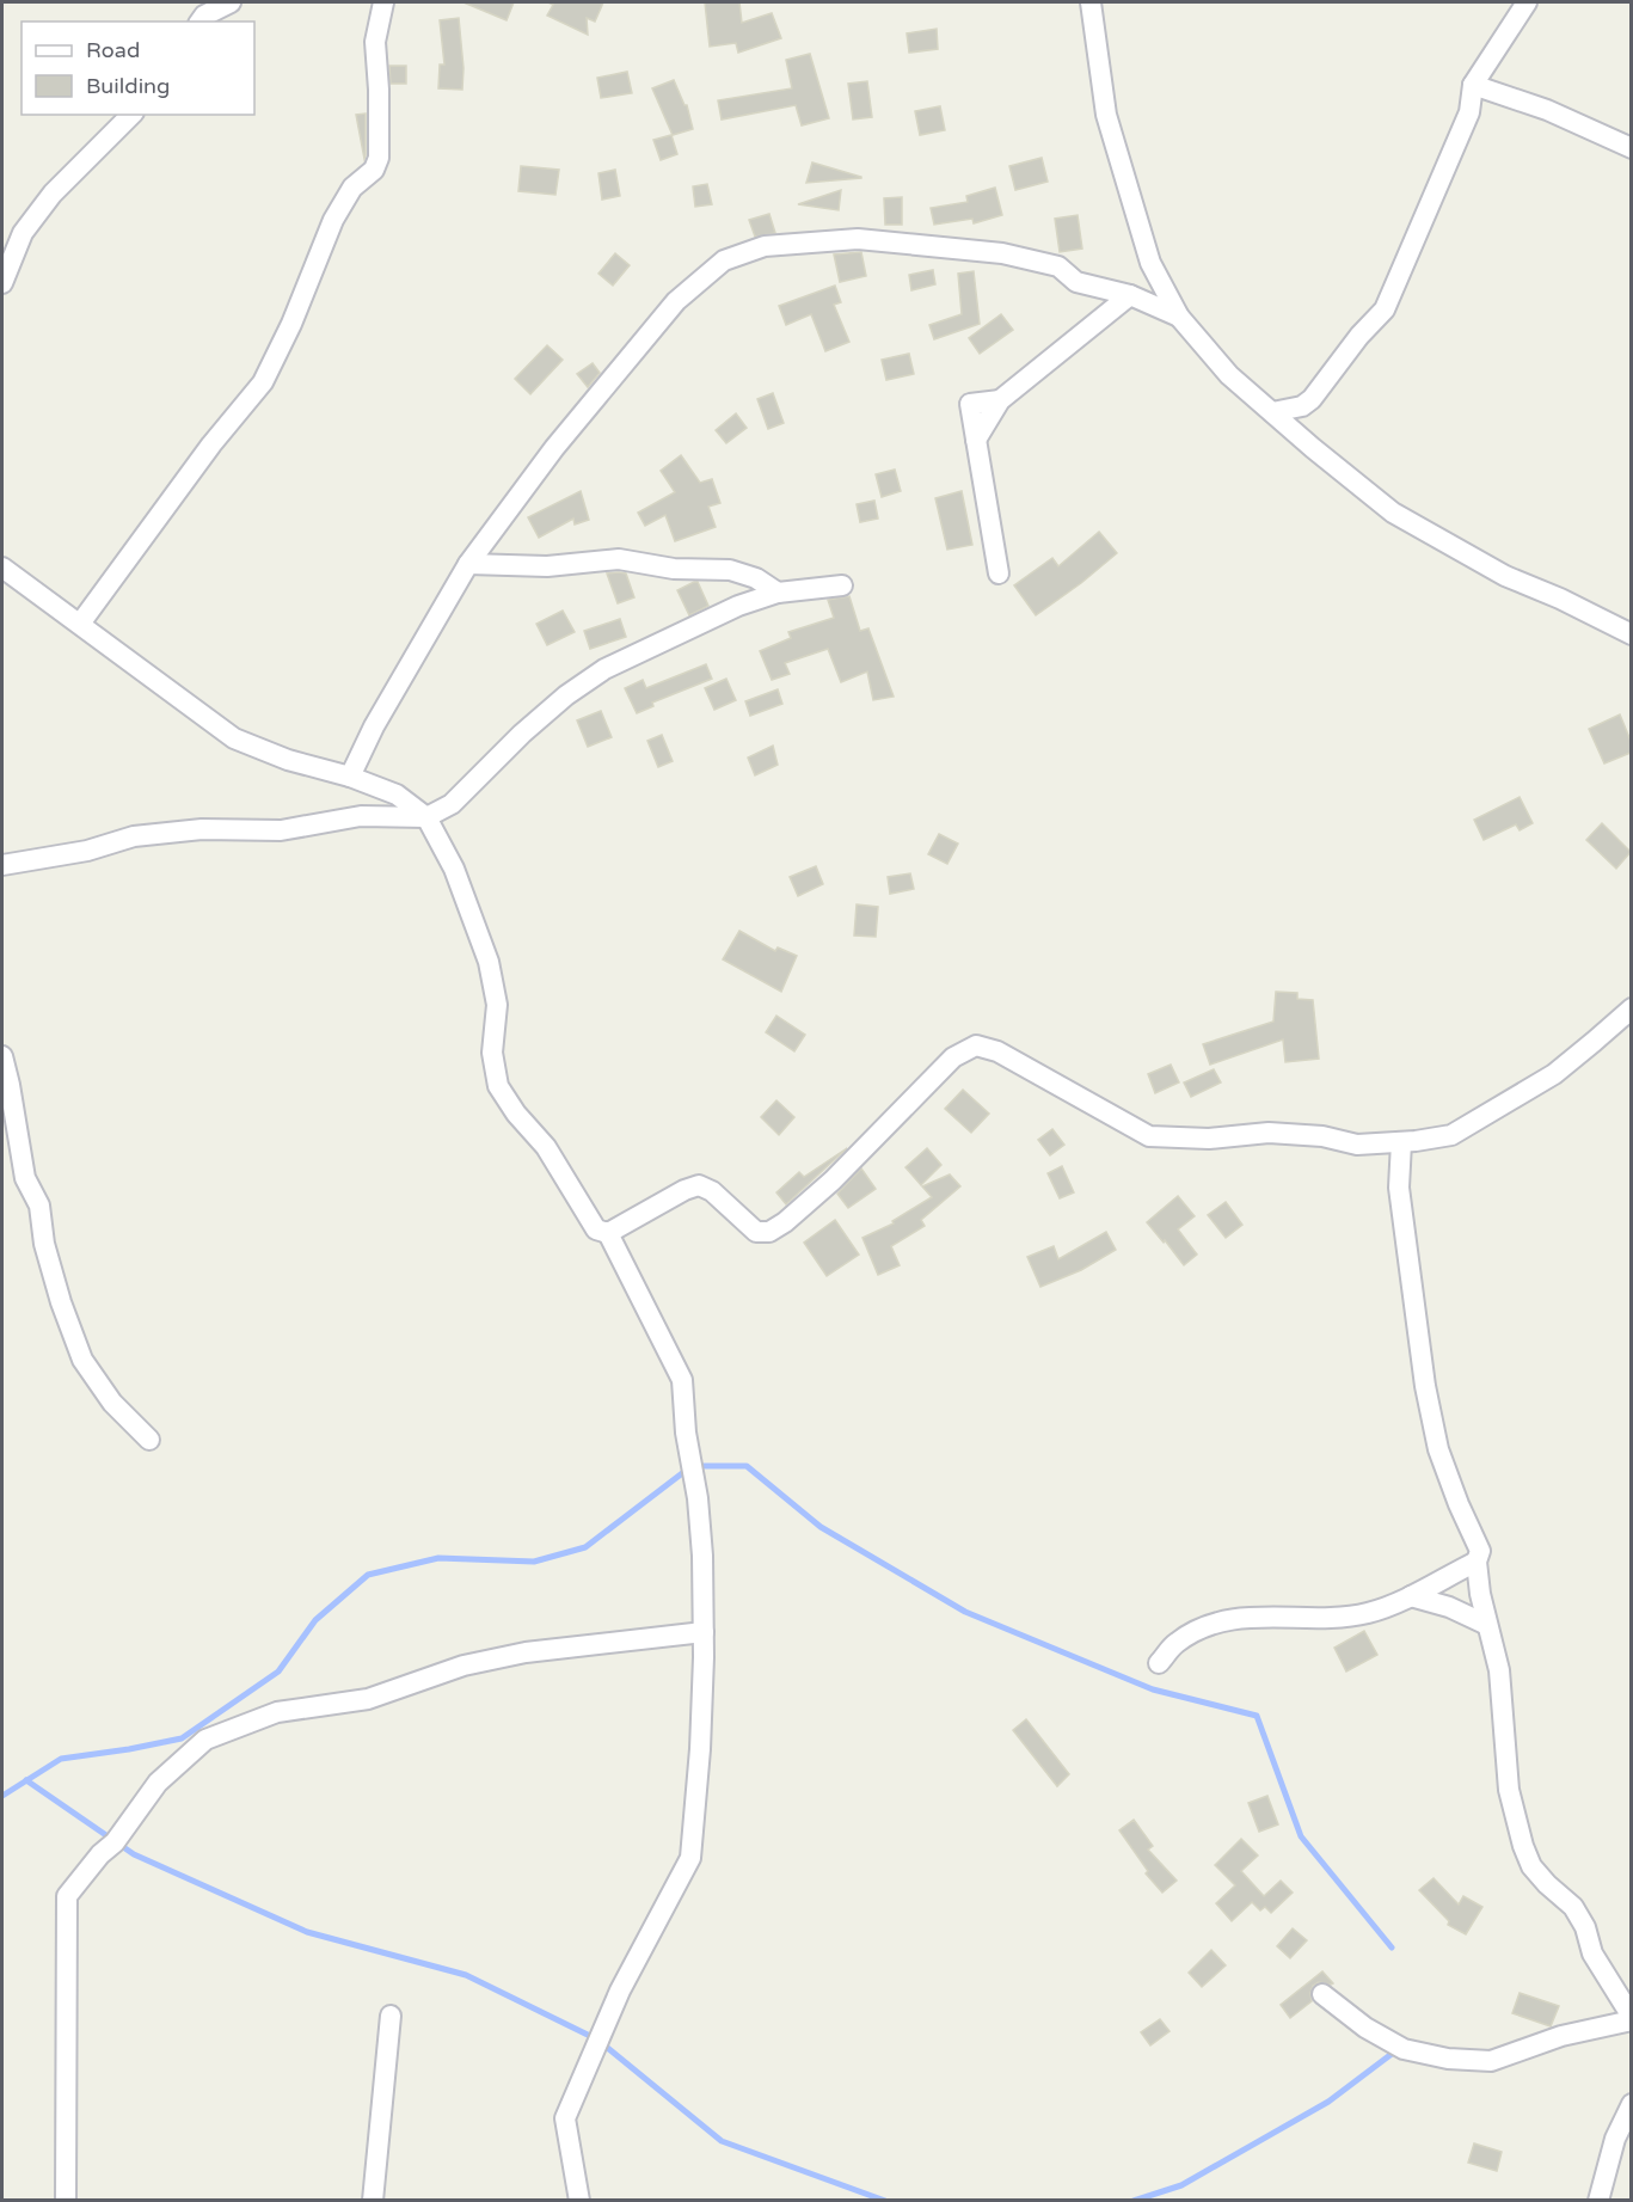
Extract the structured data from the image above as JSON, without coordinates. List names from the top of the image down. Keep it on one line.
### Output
{"legend":["Road","Building"]}
